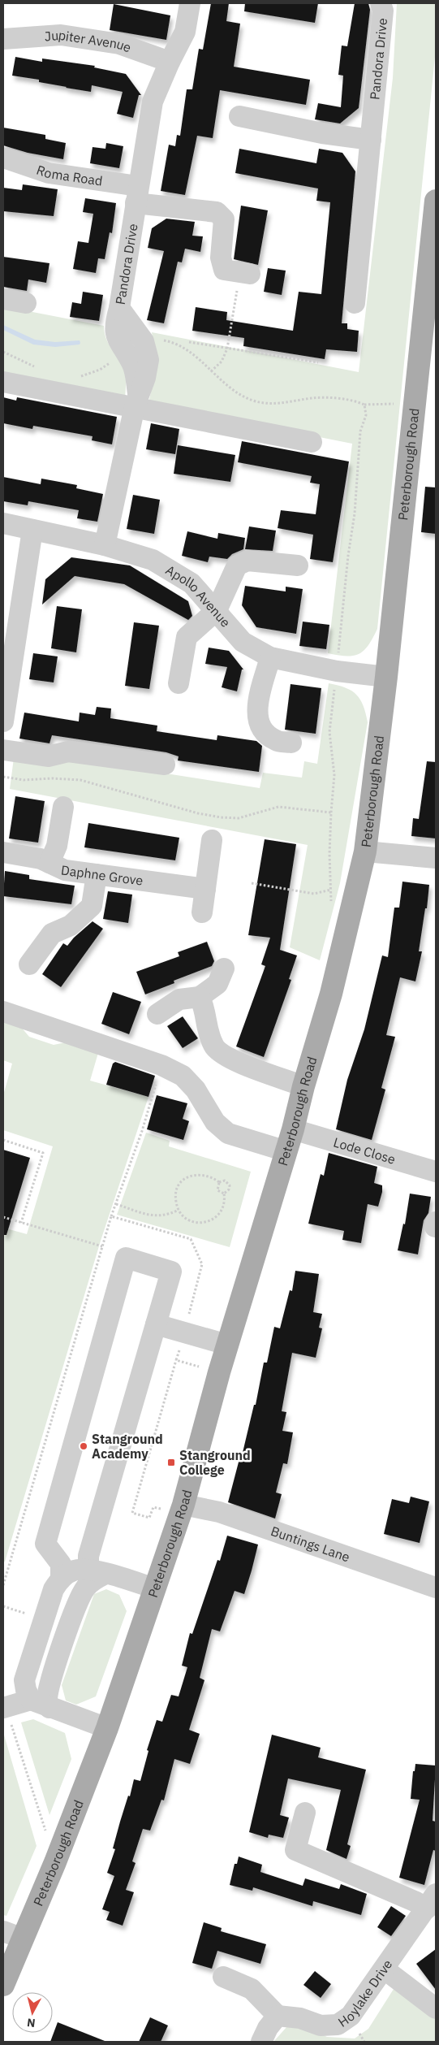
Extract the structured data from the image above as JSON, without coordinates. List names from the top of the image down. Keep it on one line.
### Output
{"streets":{"main road":["Peterborough Road"],"street":["Jupiter Avenue","Pandora Drive","Roma Road","Apollo Avenue","Daphne Grove","Lode Close","Buntings Lane","Hoylake Drive"]},"crossings":[["Jupiter Avenue","Pandora Drive"],["Pandora Drive","Roma Road"],["Pandora Drive","Apollo Avenue"],["Peterborough Road","Apollo Avenue"],["Peterborough Road","Lode Close"],["Peterborough Road","Buntings Lane"]],"places":{"other":["Stanground Academy"],"transit":["Stanground College"]},"north":"bottom"}
